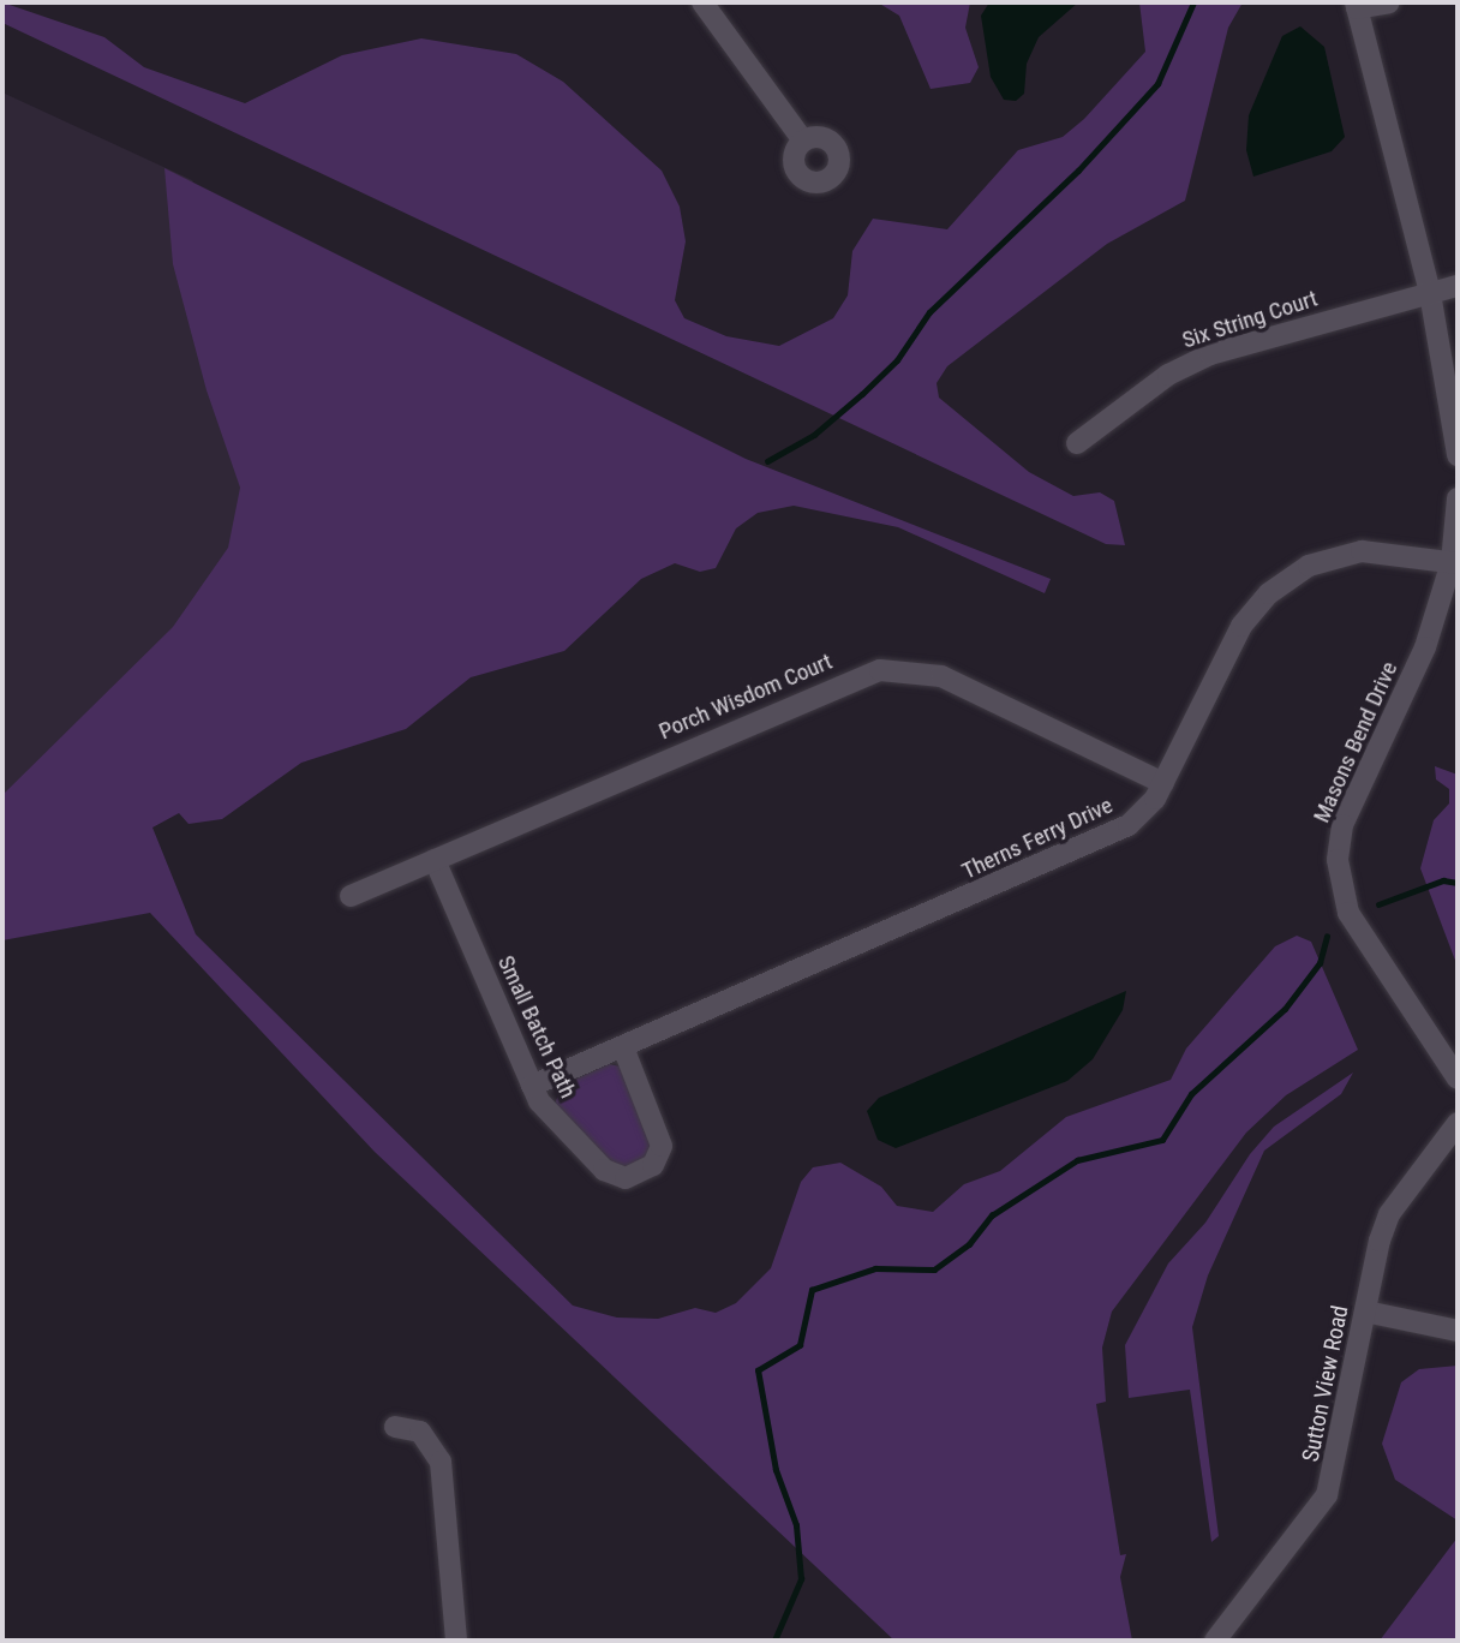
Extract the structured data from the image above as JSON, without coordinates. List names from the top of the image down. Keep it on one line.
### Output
{"streets":{"street":["Six String Court","Porch Wisdom Court","Masons Bend Drive","Therns Ferry Drive","Small Batch Path","Sutton View Road"]},"crossings":[["Porch Wisdom Court","Therns Ferry Drive"],["Porch Wisdom Court","Small Batch Path"],["Masons Bend Drive","Therns Ferry Drive"],["Therns Ferry Drive","Small Batch Path"]]}
